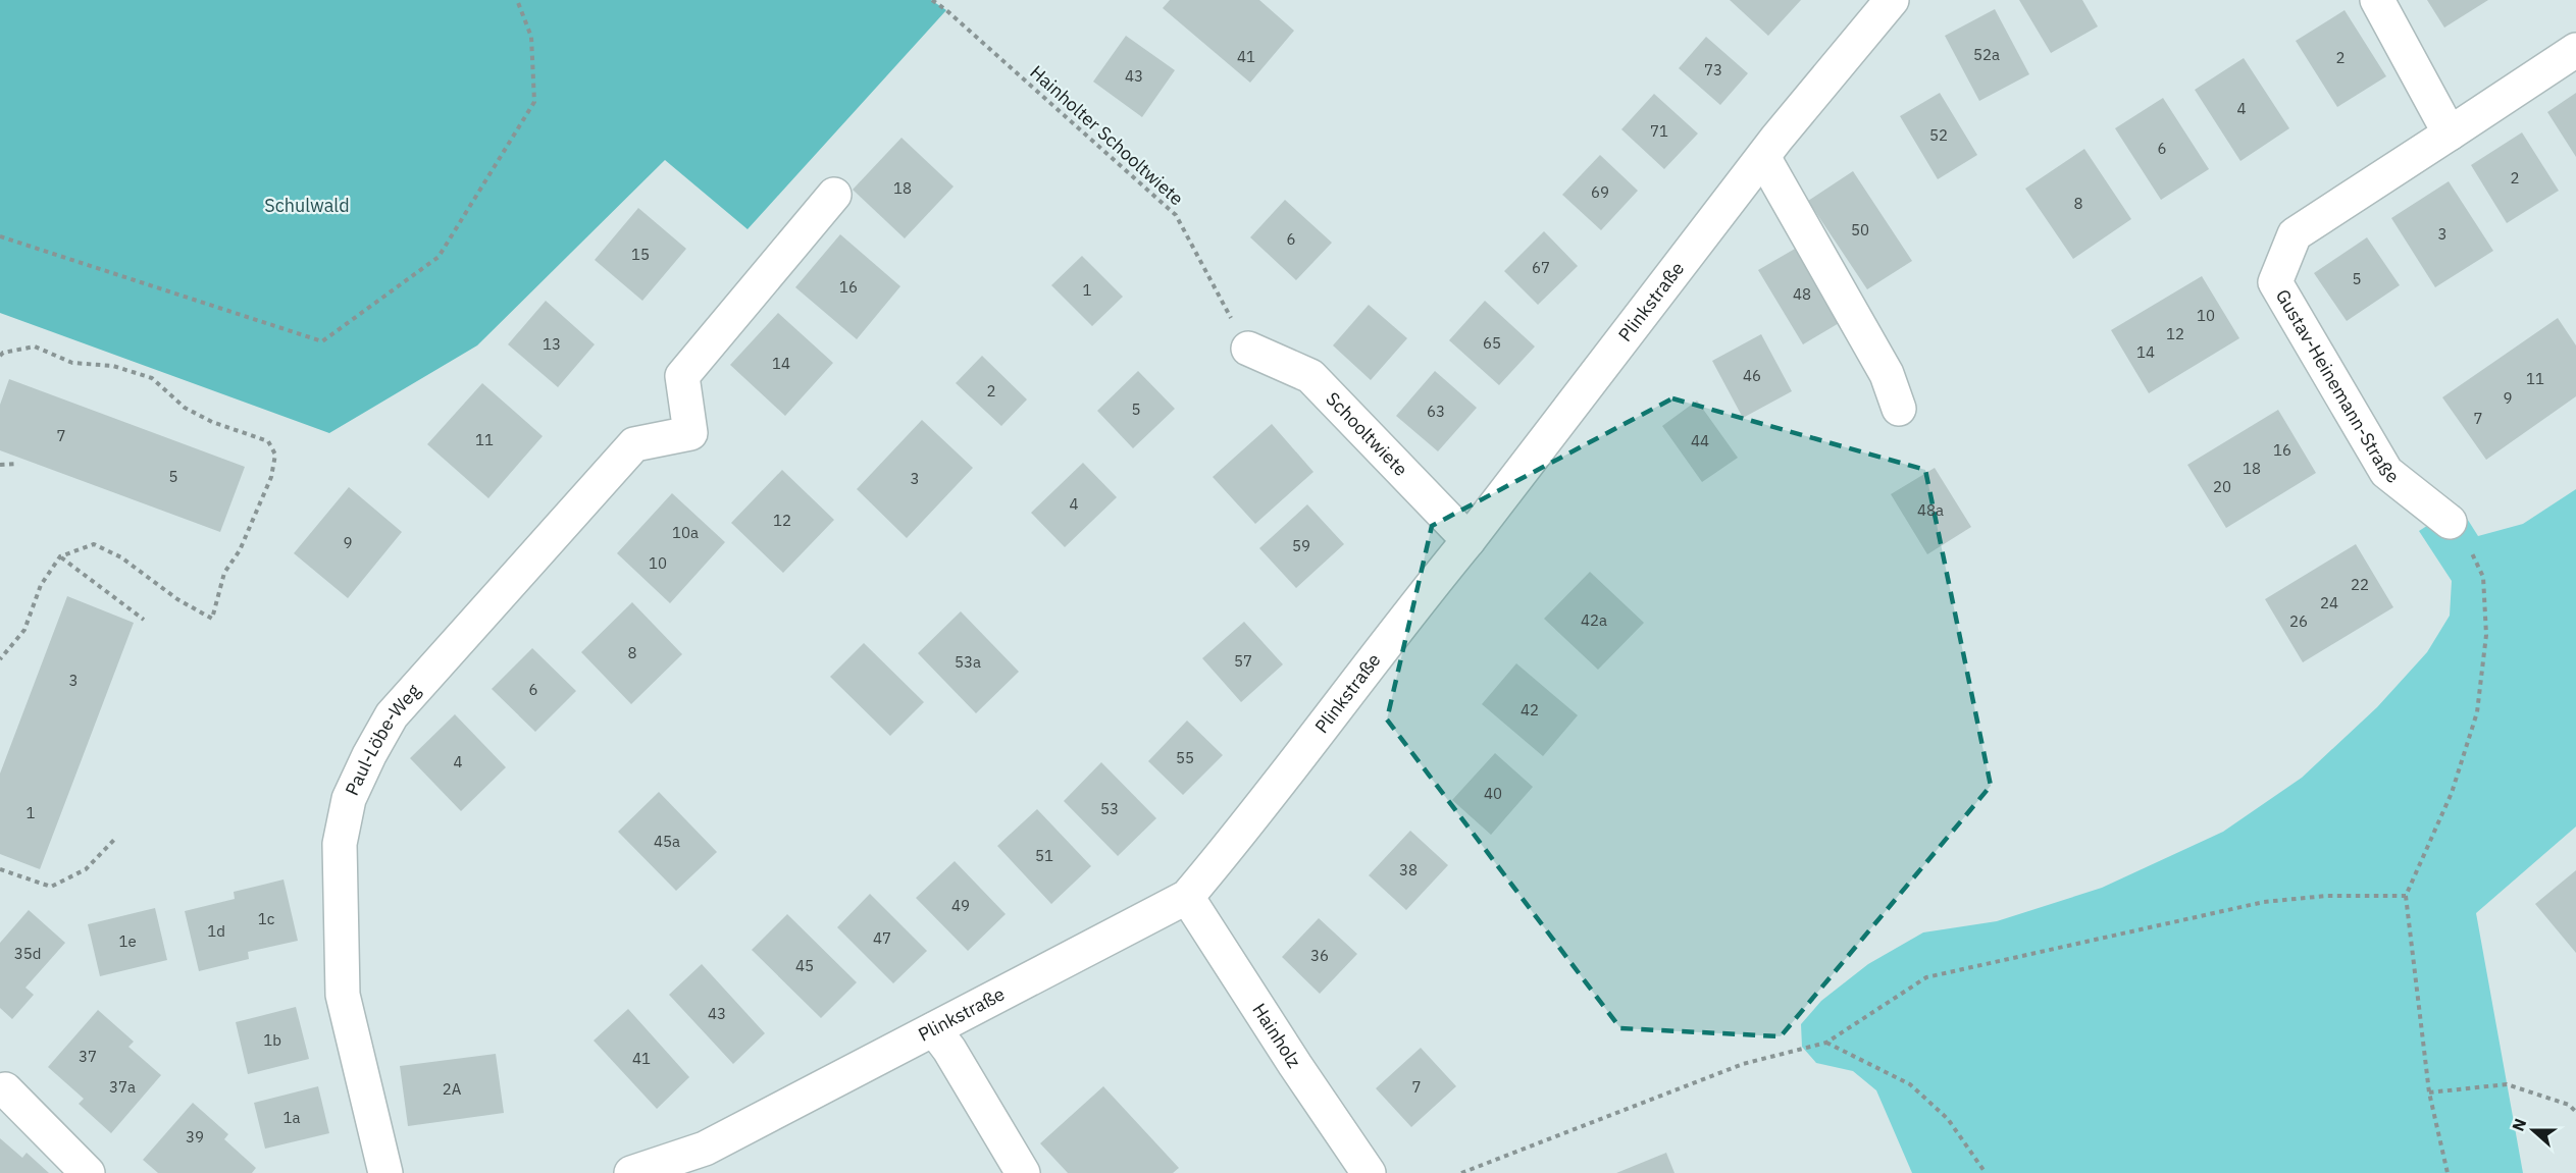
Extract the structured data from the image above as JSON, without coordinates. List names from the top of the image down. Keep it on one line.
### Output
{"streets":{"street":["Plinkstraße","Gustav-Heinemann-Straße","Schooltwiete","Paul-Löbe-Weg","Hainholz"],"path":["Hainholter Schooltwiete"]},"crossings":[["Hainholter Schooltwiete","Schooltwiete"],["Plinkstraße","Schooltwiete"],["Plinkstraße","Hainholz"]],"parks":["Schulwald"],"house_numbers":["52a","41","2","73","43","4","71","52","6","2","18","69","8","50","3","6","15","67","5","16","1","48","10","12","65","13","14","14","46","11","2","9","5","63","7","7","11","44","16","18","5","3","20","4","48a","12","10a","9","59","10","22","24","42a","26","8","57","53a","3","6","42","55","4","40","53","1","45a","51","38","49","1c","1d","47","1e","35d","36","45","43","1b","37","41","37a","7","2A","1a","39"],"north":"left"}
